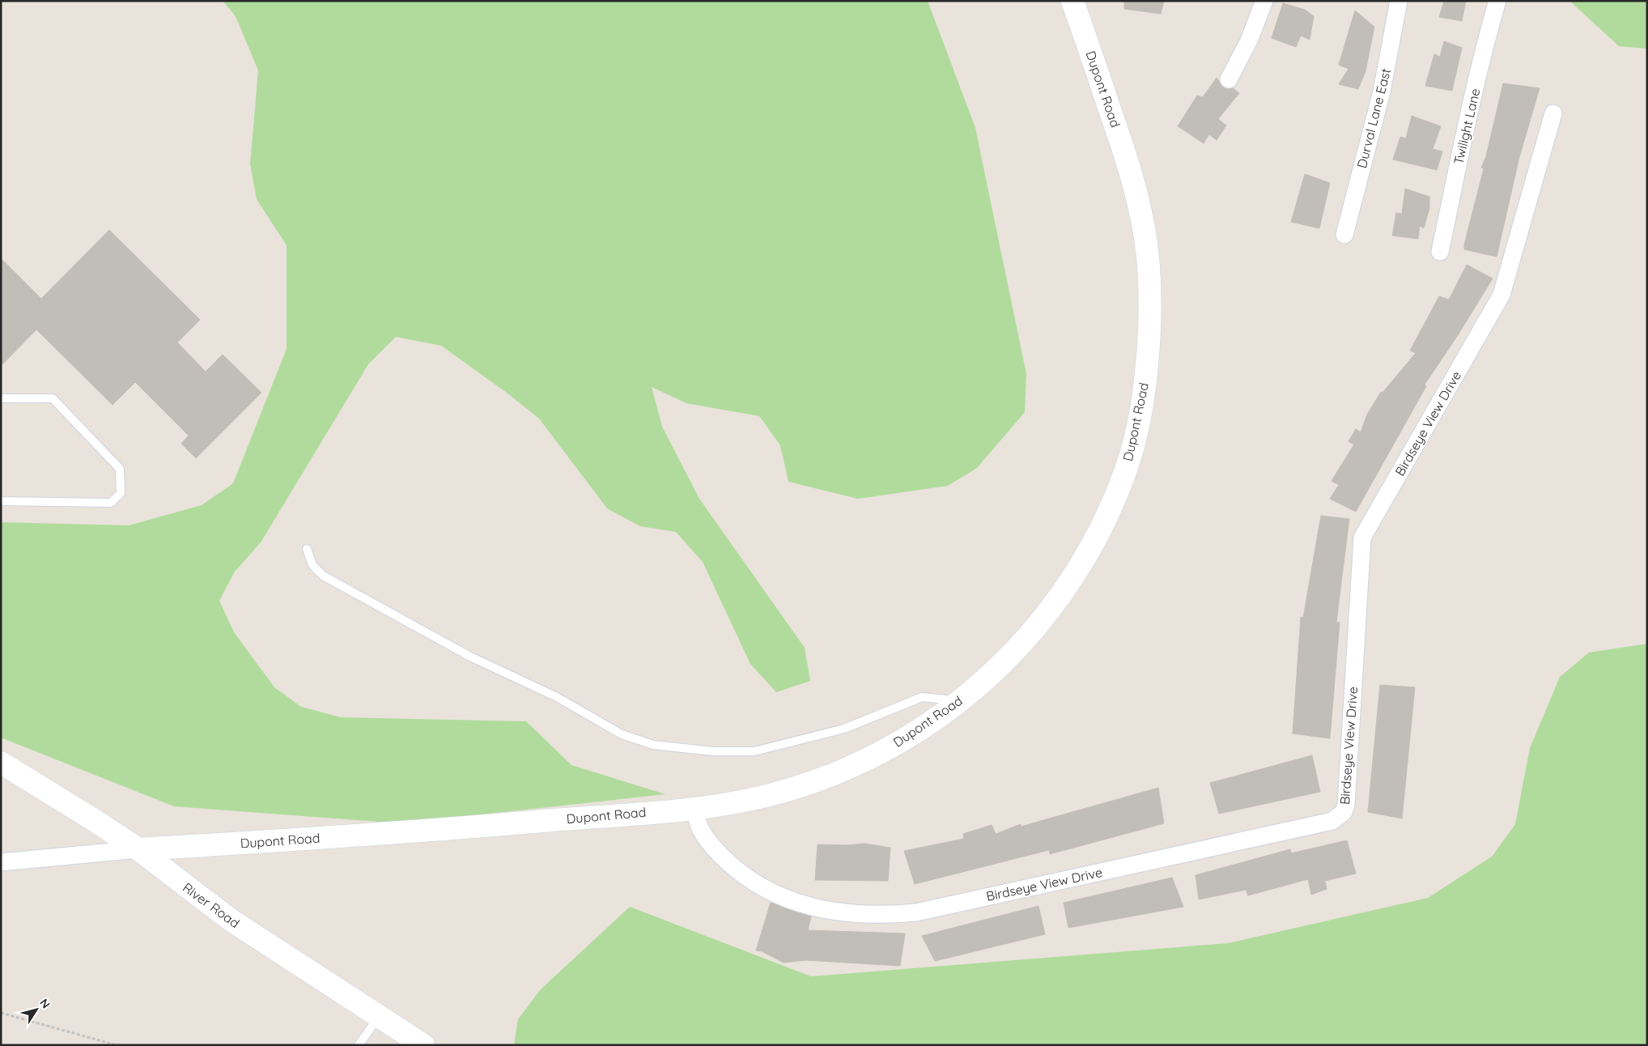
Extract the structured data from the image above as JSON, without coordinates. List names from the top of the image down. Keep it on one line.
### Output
{"streets":{"street":["Dupont Road","Durval Lane East","Twilight Lane","Birdseye View Drive","River Road"]},"crossings":[["Dupont Road","Birdseye View Drive"],["Dupont Road","River Road"]],"north":"top right"}
